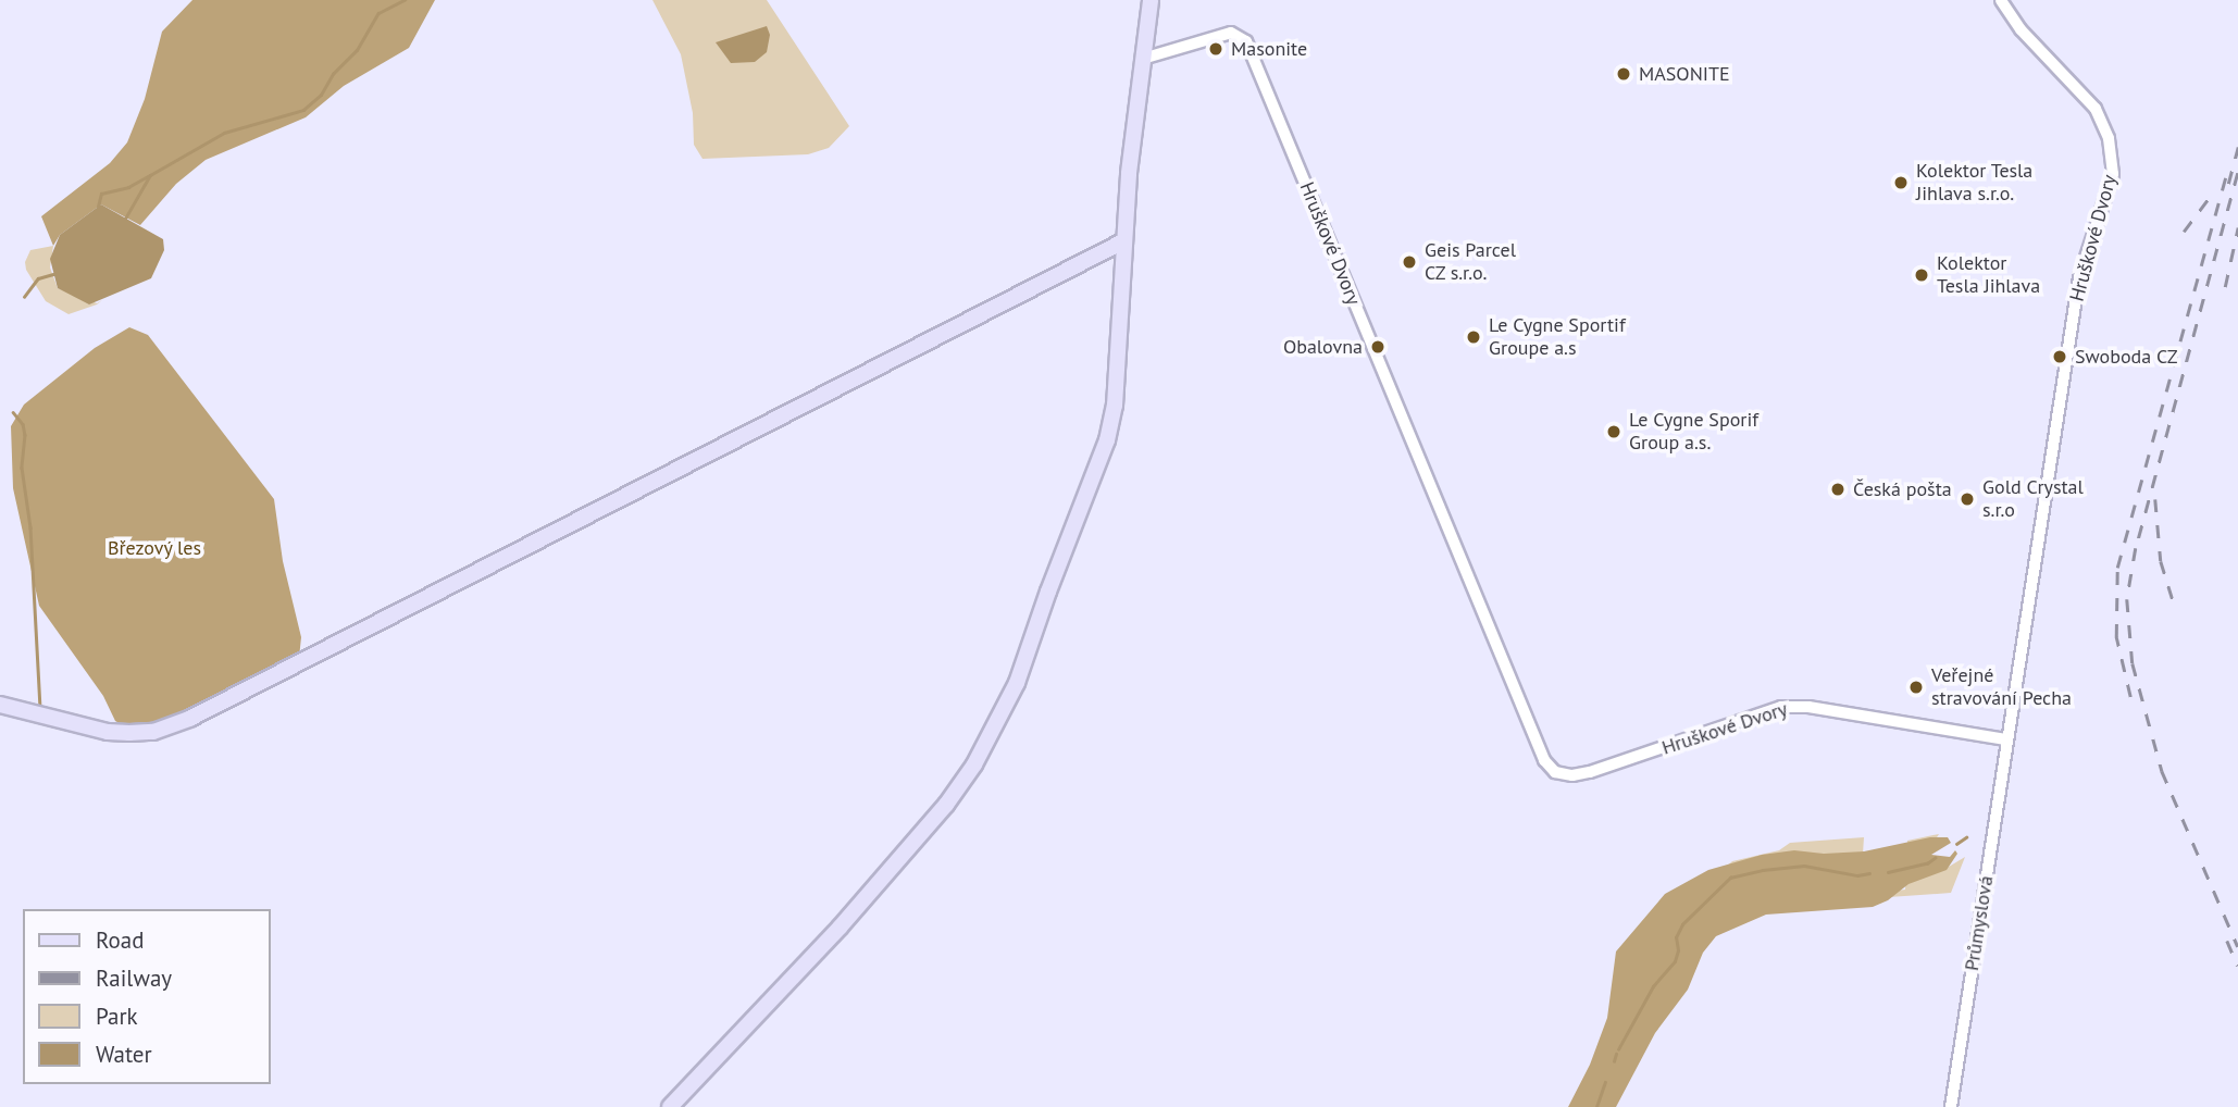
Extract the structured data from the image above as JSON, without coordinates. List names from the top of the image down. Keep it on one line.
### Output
{"streets":{"street":["Hruškové Dvory","Průmyslová"]},"crossings":[["Hruškové Dvory","Průmyslová"]],"parks":["Březový les"],"places":["Masonite","MASONITE","Kolektor Tesla Jihlava s.r.o.","Geis Parcel CZ s.r.o.","Kolektor Tesla Jihlava","Le Cygne Sportif Groupe a.s","Obalovna","Swoboda CZ","Le Cygne Sporif Group a.s.","Česká pošta","Gold Crystal s.r.o","Veřejné stravování Pecha"],"legend":["Road","Railway","Park","Water"]}
